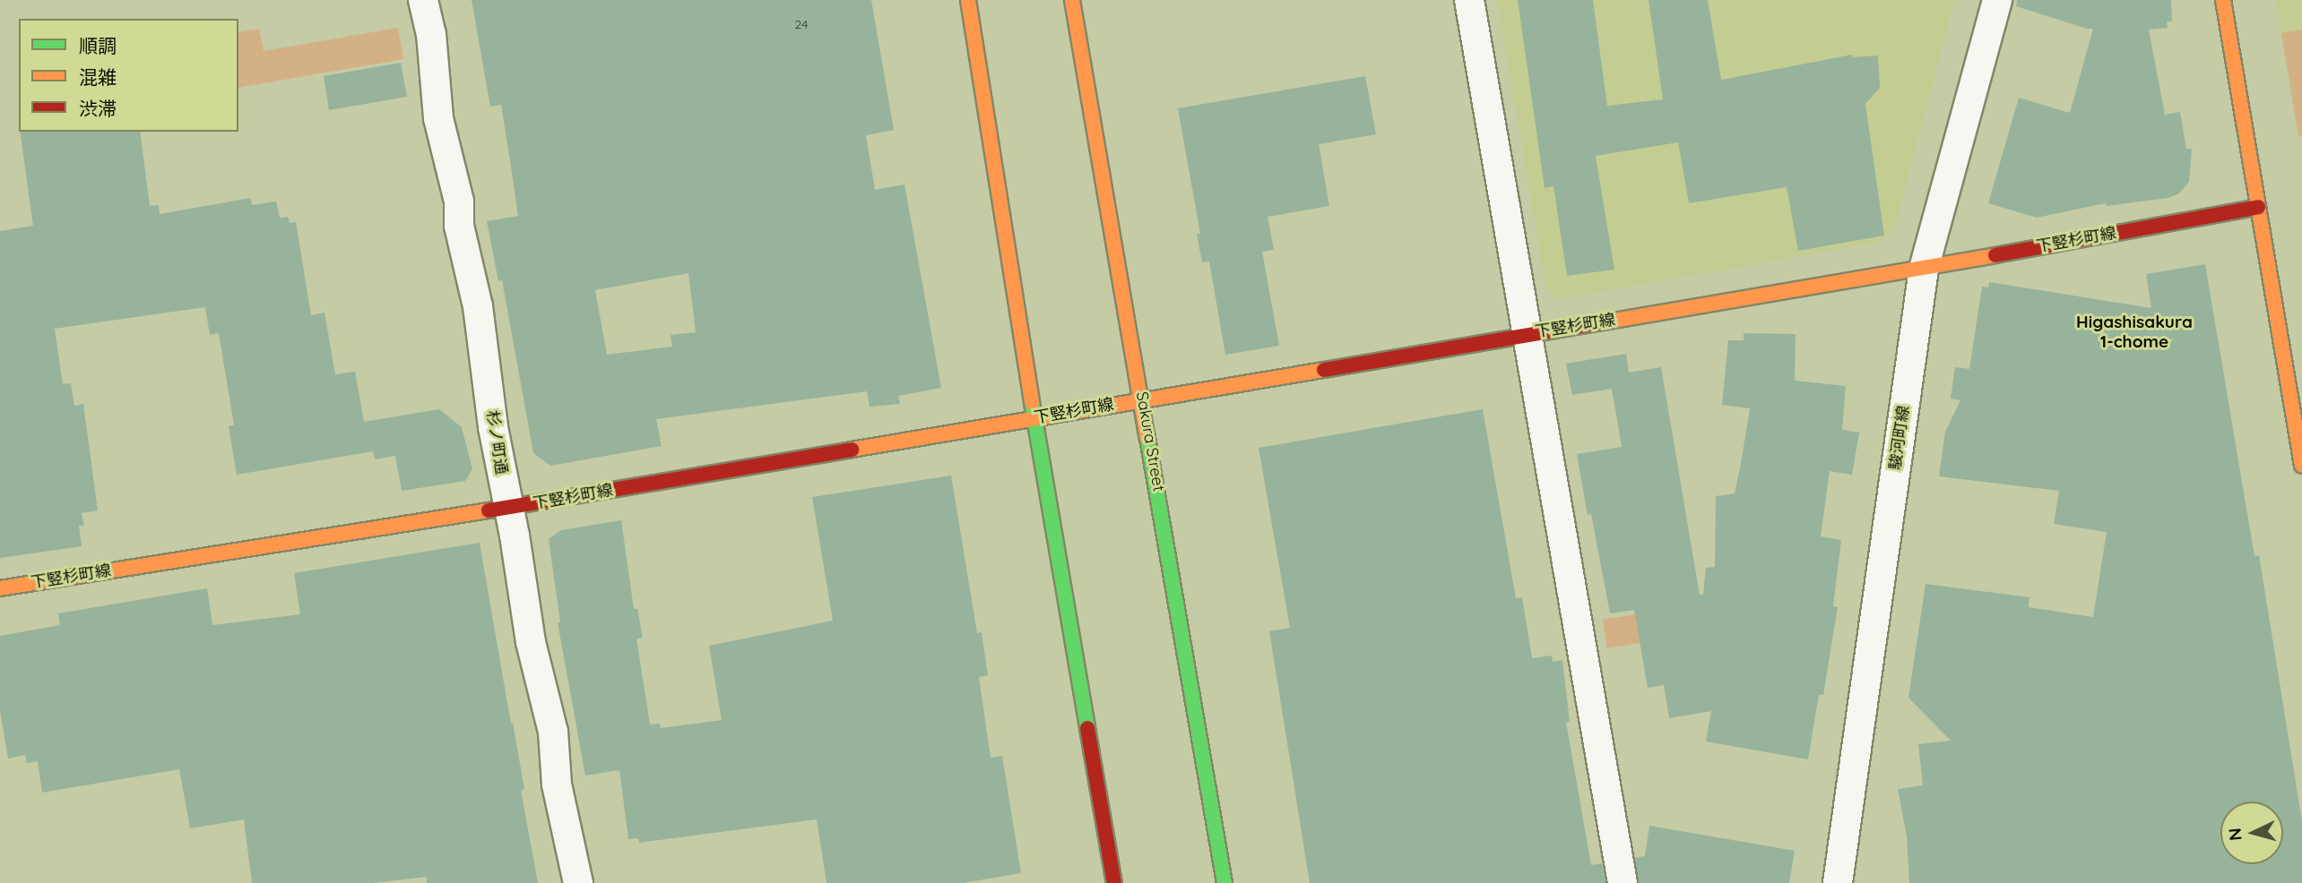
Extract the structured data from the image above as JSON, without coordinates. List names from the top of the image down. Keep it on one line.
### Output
{"streets":{"main road":["下竪杉町線","Sakura Street"],"street":["駿河町線","杉ノ町通"]},"crossings":[["下竪杉町線","駿河町線"],["下竪杉町線","Sakura Street"],["下竪杉町線","杉ノ町通"]],"districts":["Higashisakura 1-chome"],"house_numbers":["24"],"legend":["順調","混雑","渋滞"],"north":"left"}
